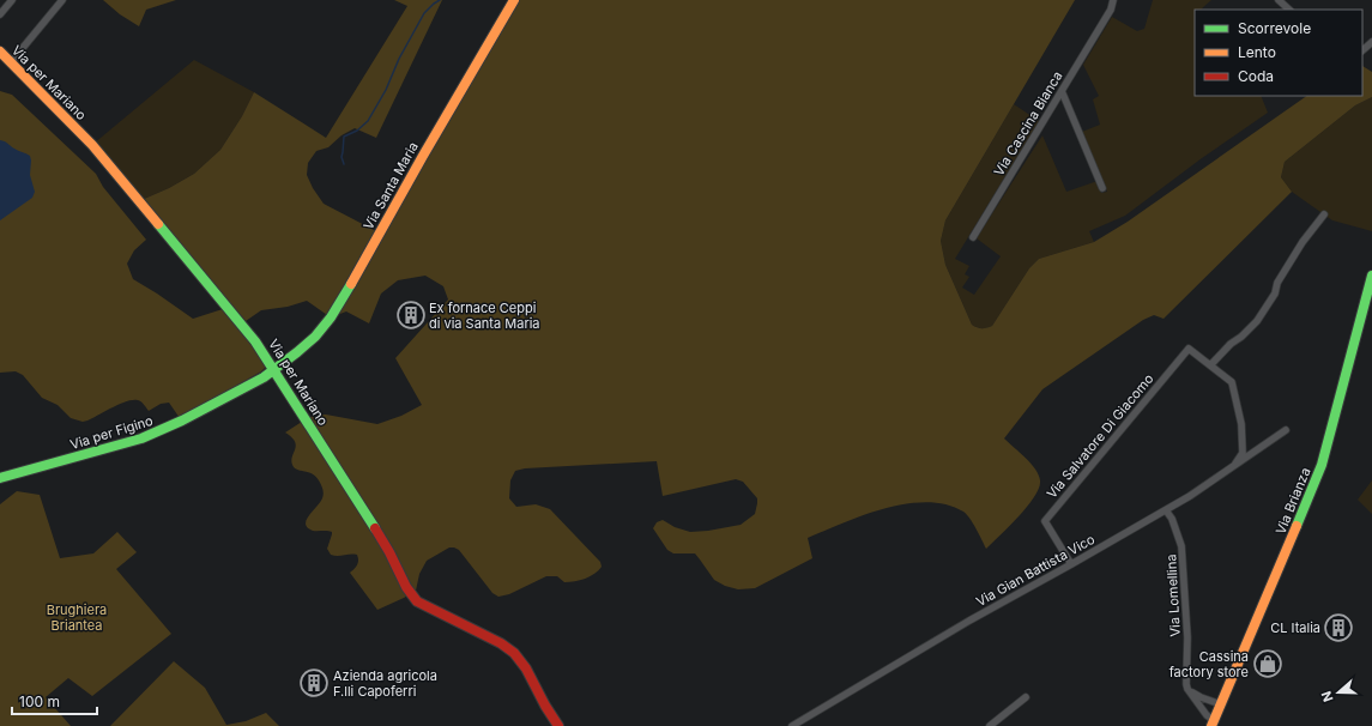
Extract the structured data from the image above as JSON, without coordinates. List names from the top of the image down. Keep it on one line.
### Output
{"streets":{"street":["Via per Mariano","Via Cascina Bianca","Via Santa Maria","Via per Figino","Via Salvatore Di Giacomo","Via Brianza","Via Gian Battista Vico","Via Lomellina"]},"crossings":[["Via per Mariano","Via Santa Maria"],["Via per Mariano","Via per Figino"],["Via Santa Maria","Via per Figino"],["Via Salvatore Di Giacomo","Via Gian Battista Vico"],["Via Gian Battista Vico","Via Lomellina"]],"parks":["Brughiera Briantea"],"places":{"building":["Ex fornace Ceppi di via Santa Maria","CL Italia","Azienda agricola F.lli Capoferri"],"shop":["Cassina factory store"]},"legend":["Scorrevole","Lento","Coda"],"scale_bar":"100 m","north":"left"}
